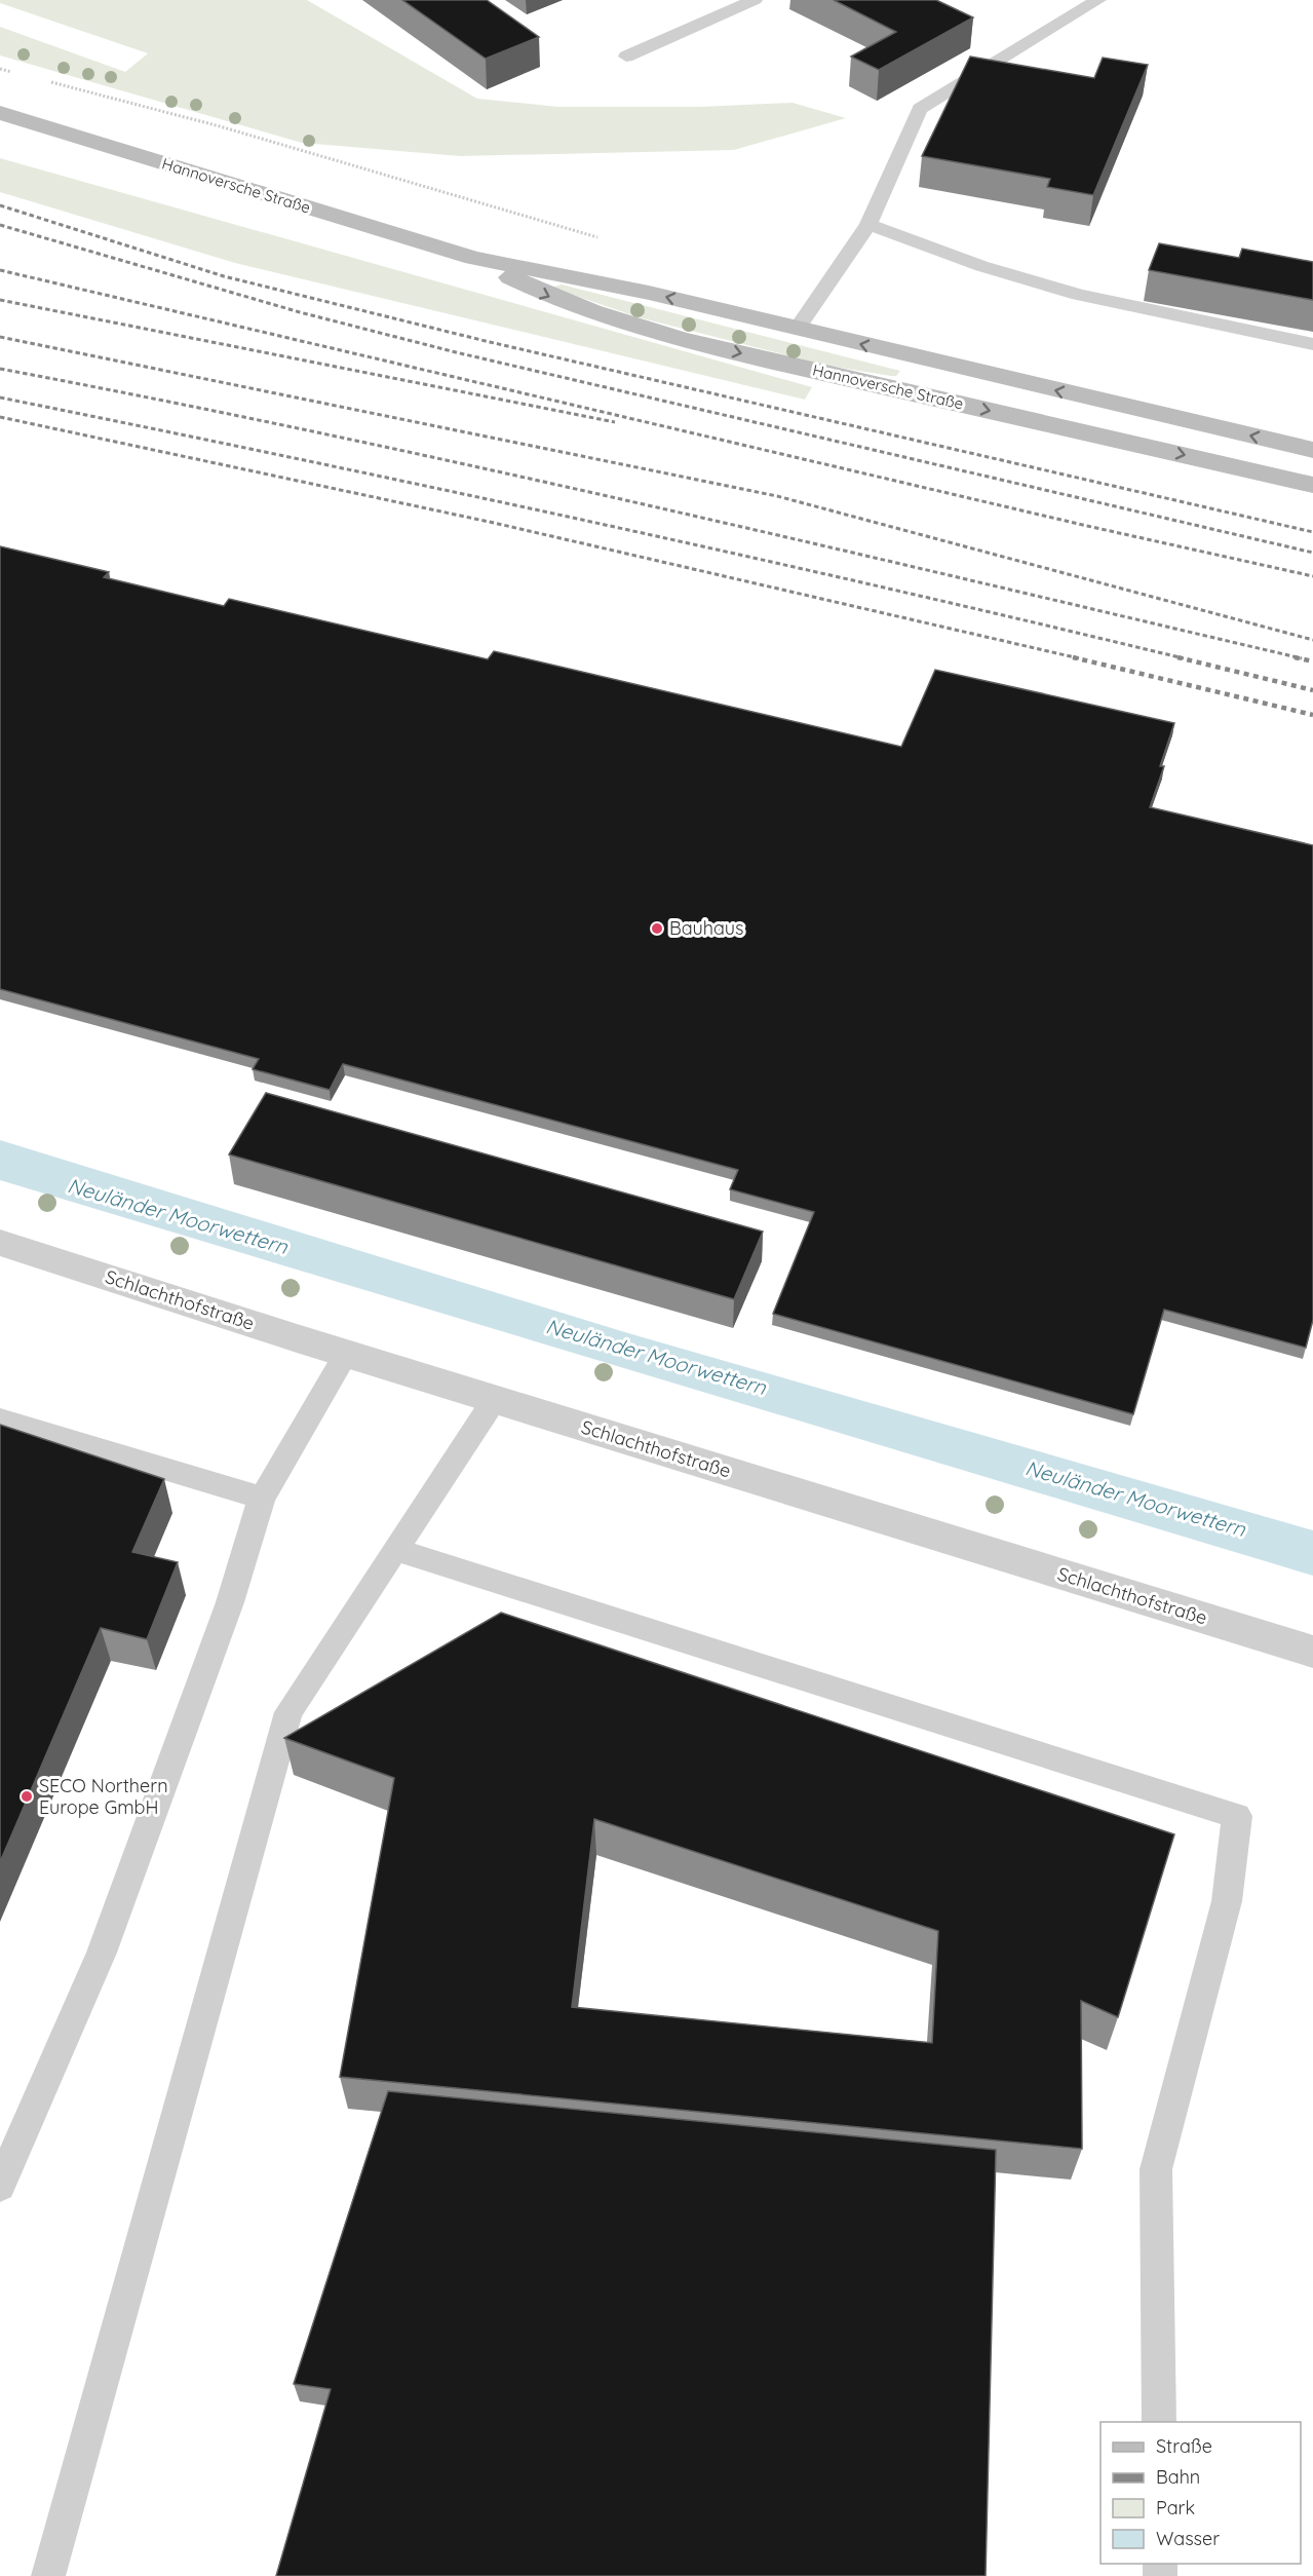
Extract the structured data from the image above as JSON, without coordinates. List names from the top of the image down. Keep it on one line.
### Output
{"streets":{"main road":["Hannoversche Straße"],"street":["Schlachthofstraße"]},"water":["Neuländer Moorwettern"],"places":["Bauhaus","SECO Northern Europe GmbH"],"legend":["Straße","Bahn","Park","Wasser"]}
